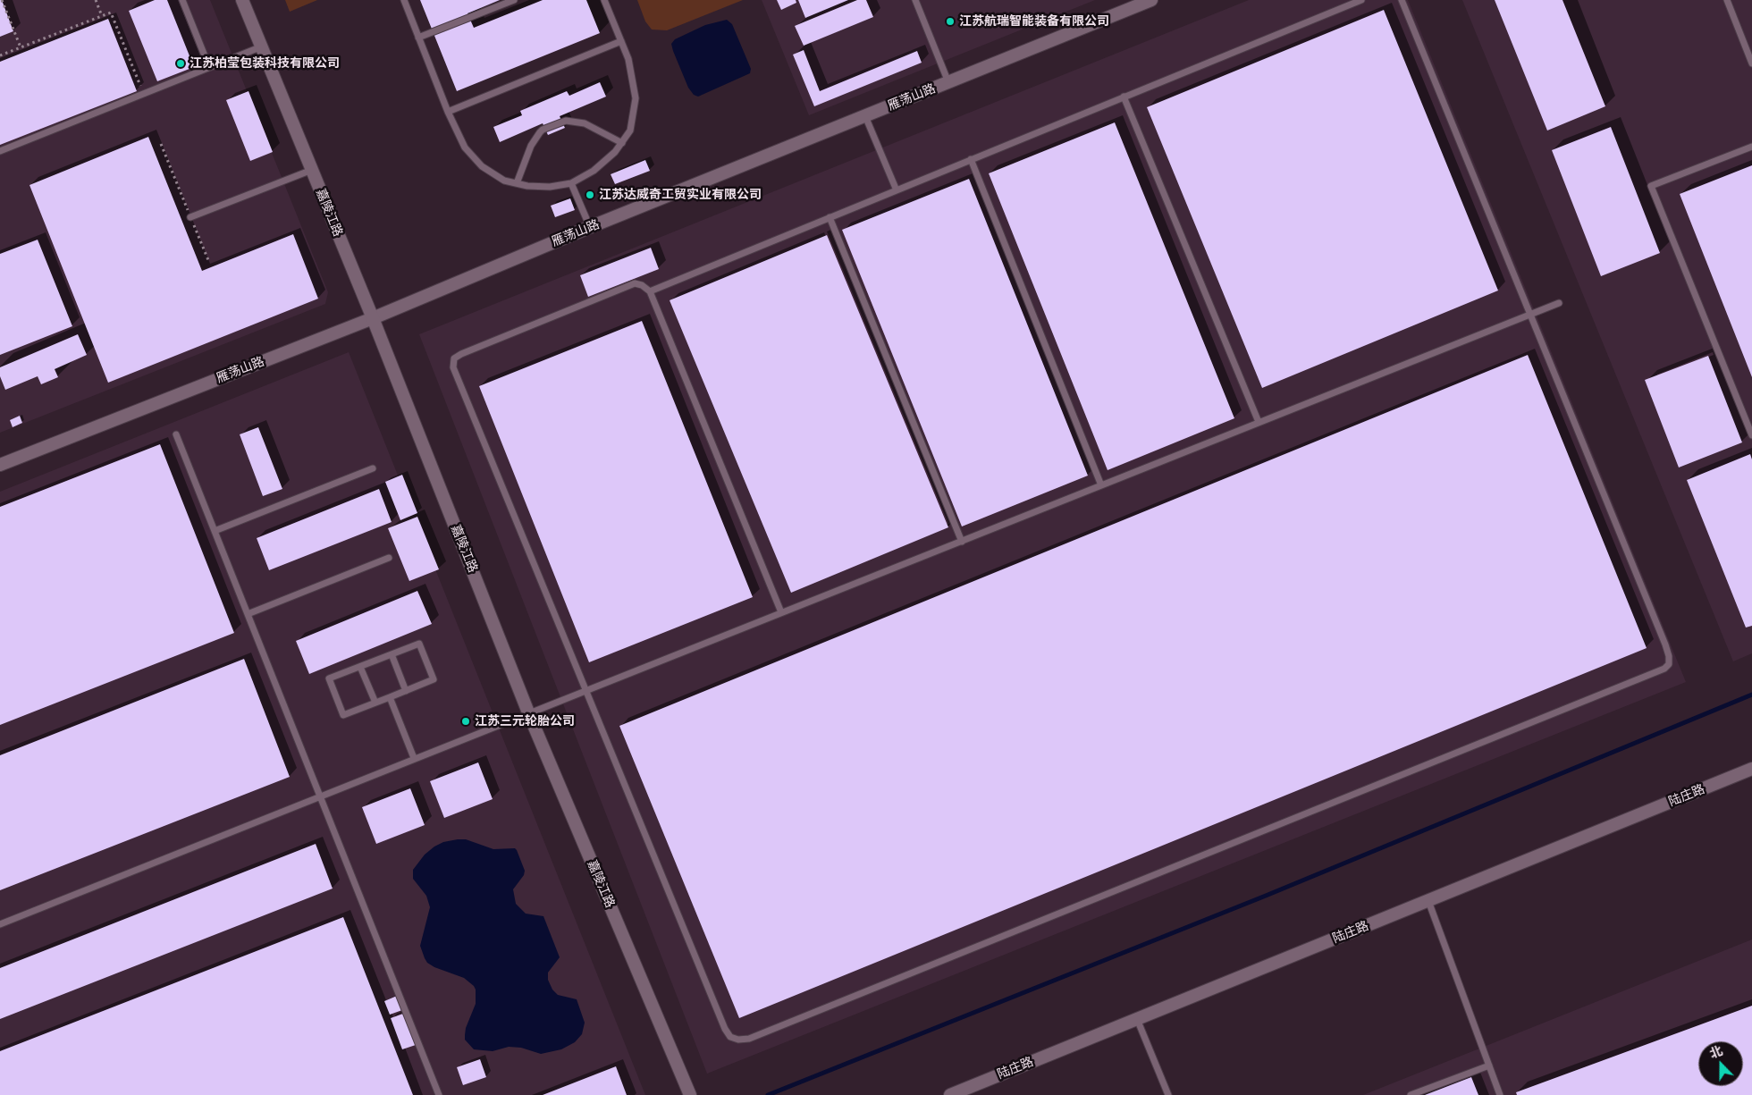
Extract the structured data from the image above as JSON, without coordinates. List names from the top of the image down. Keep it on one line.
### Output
{"streets":{"street":["雁荡山路","嘉陵江路","陆庄路"]},"crossings":[["雁荡山路","嘉陵江路"]],"places":["江苏航瑞智能装备有限公司","江苏柏莹包装科技有限公司","江苏达威奇工贸实业有限公司","江苏三元轮胎公司"],"north":"top"}
